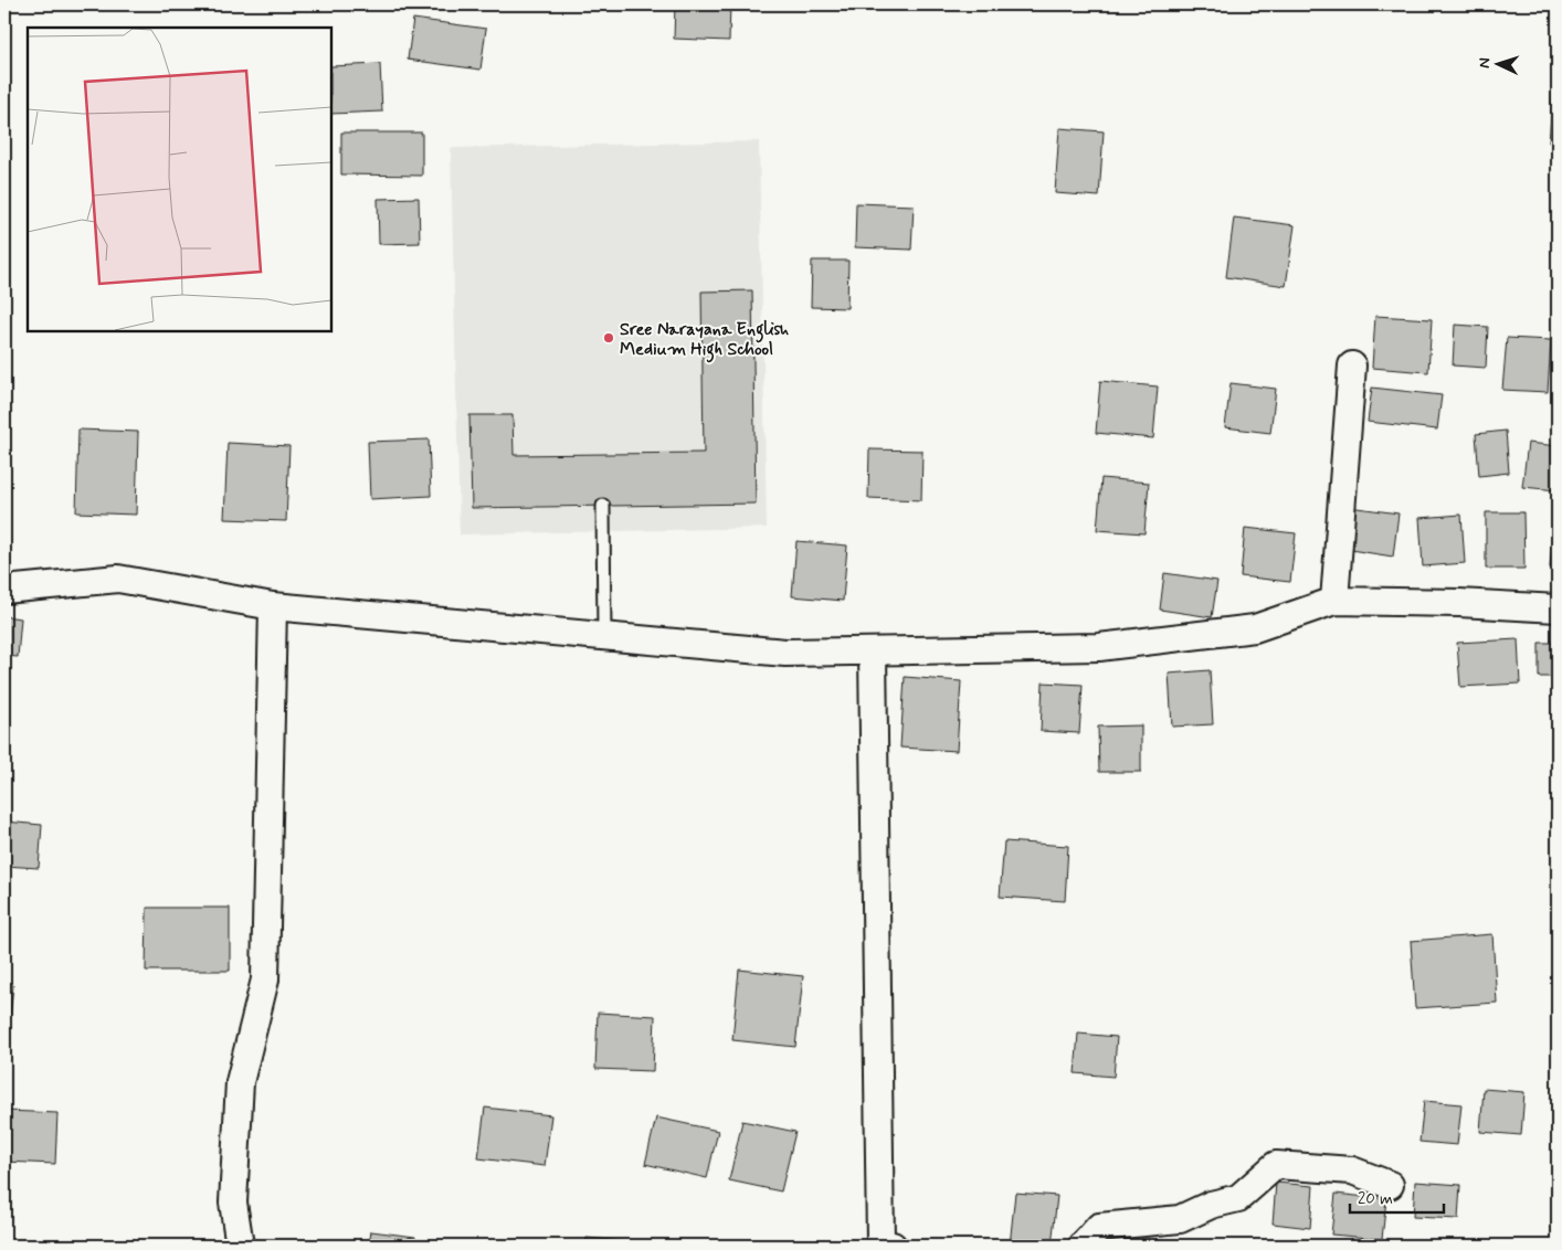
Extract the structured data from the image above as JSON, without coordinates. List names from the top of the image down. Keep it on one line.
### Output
{"places":["Sree Narayana English Medium High School"],"scale_bar":"20 m","north":"left"}
